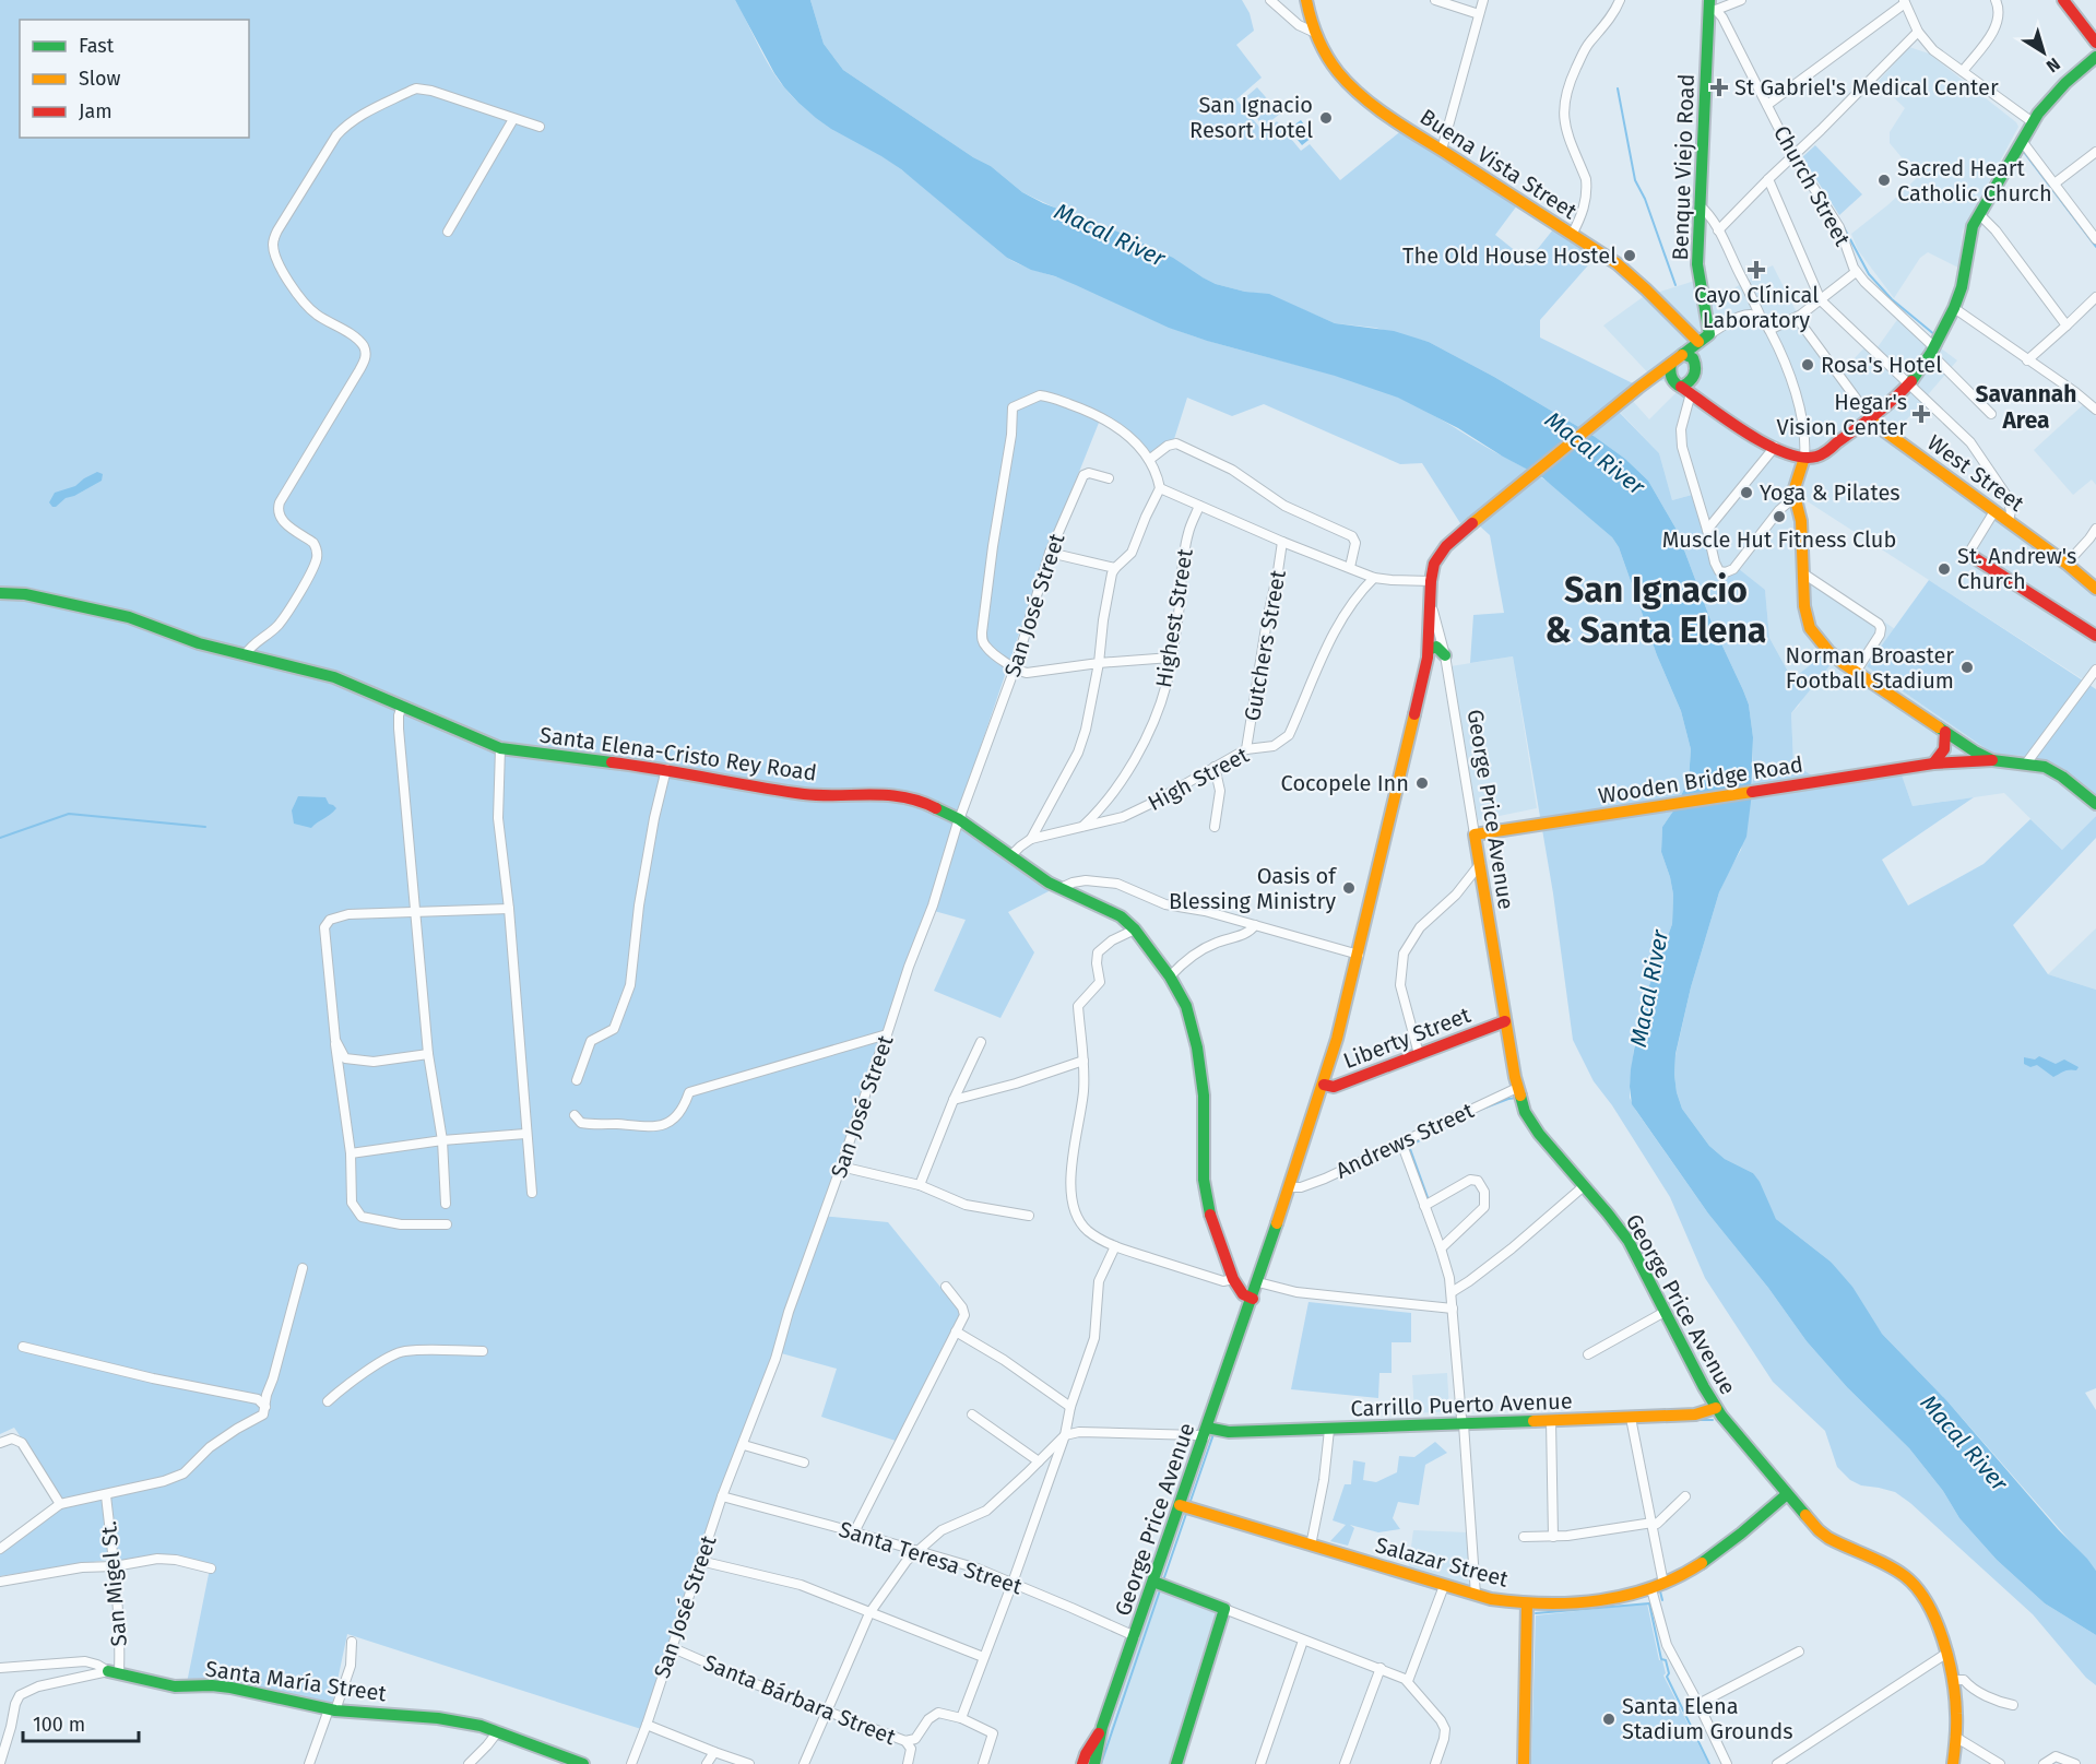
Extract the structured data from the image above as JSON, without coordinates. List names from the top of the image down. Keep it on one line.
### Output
{"streets":{"main road":["Buena Vista Street","Benque Viejo Road","West Street","Santa Elena-Cristo Rey Road","Wooden Bridge Road","George Price Avenue","Liberty Street","Carrillo Puerto Avenue","Salazar Street","Santa María Street"],"street":["Church Street","San José Street","Highest Street","Gutchers Street","High Street","Andrews Street","Santa Teresa Street","San Migel St.","Santa Bárbara Street"]},"crossings":[["Benque Viejo Road","Church Street"],["San José Street","Santa Elena-Cristo Rey Road"],["San José Street","Santa Teresa Street"],["San José Street","Santa Bárbara Street"],["Highest Street","High Street"],["Gutchers Street","High Street"],["Santa Elena-Cristo Rey Road","High Street"],["Santa Elena-Cristo Rey Road","George Price Avenue"],["Wooden Bridge Road","George Price Avenue"],["George Price Avenue","Liberty Street"],["George Price Avenue","Andrews Street"],["George Price Avenue","Carrillo Puerto Avenue"],["George Price Avenue","Santa Teresa Street"],["George Price Avenue","Salazar Street"],["San Migel St.","Santa María Street"]],"districts":["Savannah Area","San Ignacio & Santa Elena"],"water":["Macal River"],"places":{"health":["St Gabriel's Medical Center","Cayo Clínical Laboratory","Hegar's Vision Center"],"other":["San Ignacio Resort Hotel","Sacred Heart Catholic Church","The Old House Hostel","Rosa's Hotel","Yoga & Pilates","Muscle Hut Fitness Club","St. Andrew's Church","Norman Broaster Football Stadium","Cocopele Inn","Oasis of Blessing Ministry","Santa Elena Stadium Grounds"]},"legend":["Fast","Slow","Jam"],"scale_bar":"100 m","north":"bottom right"}
